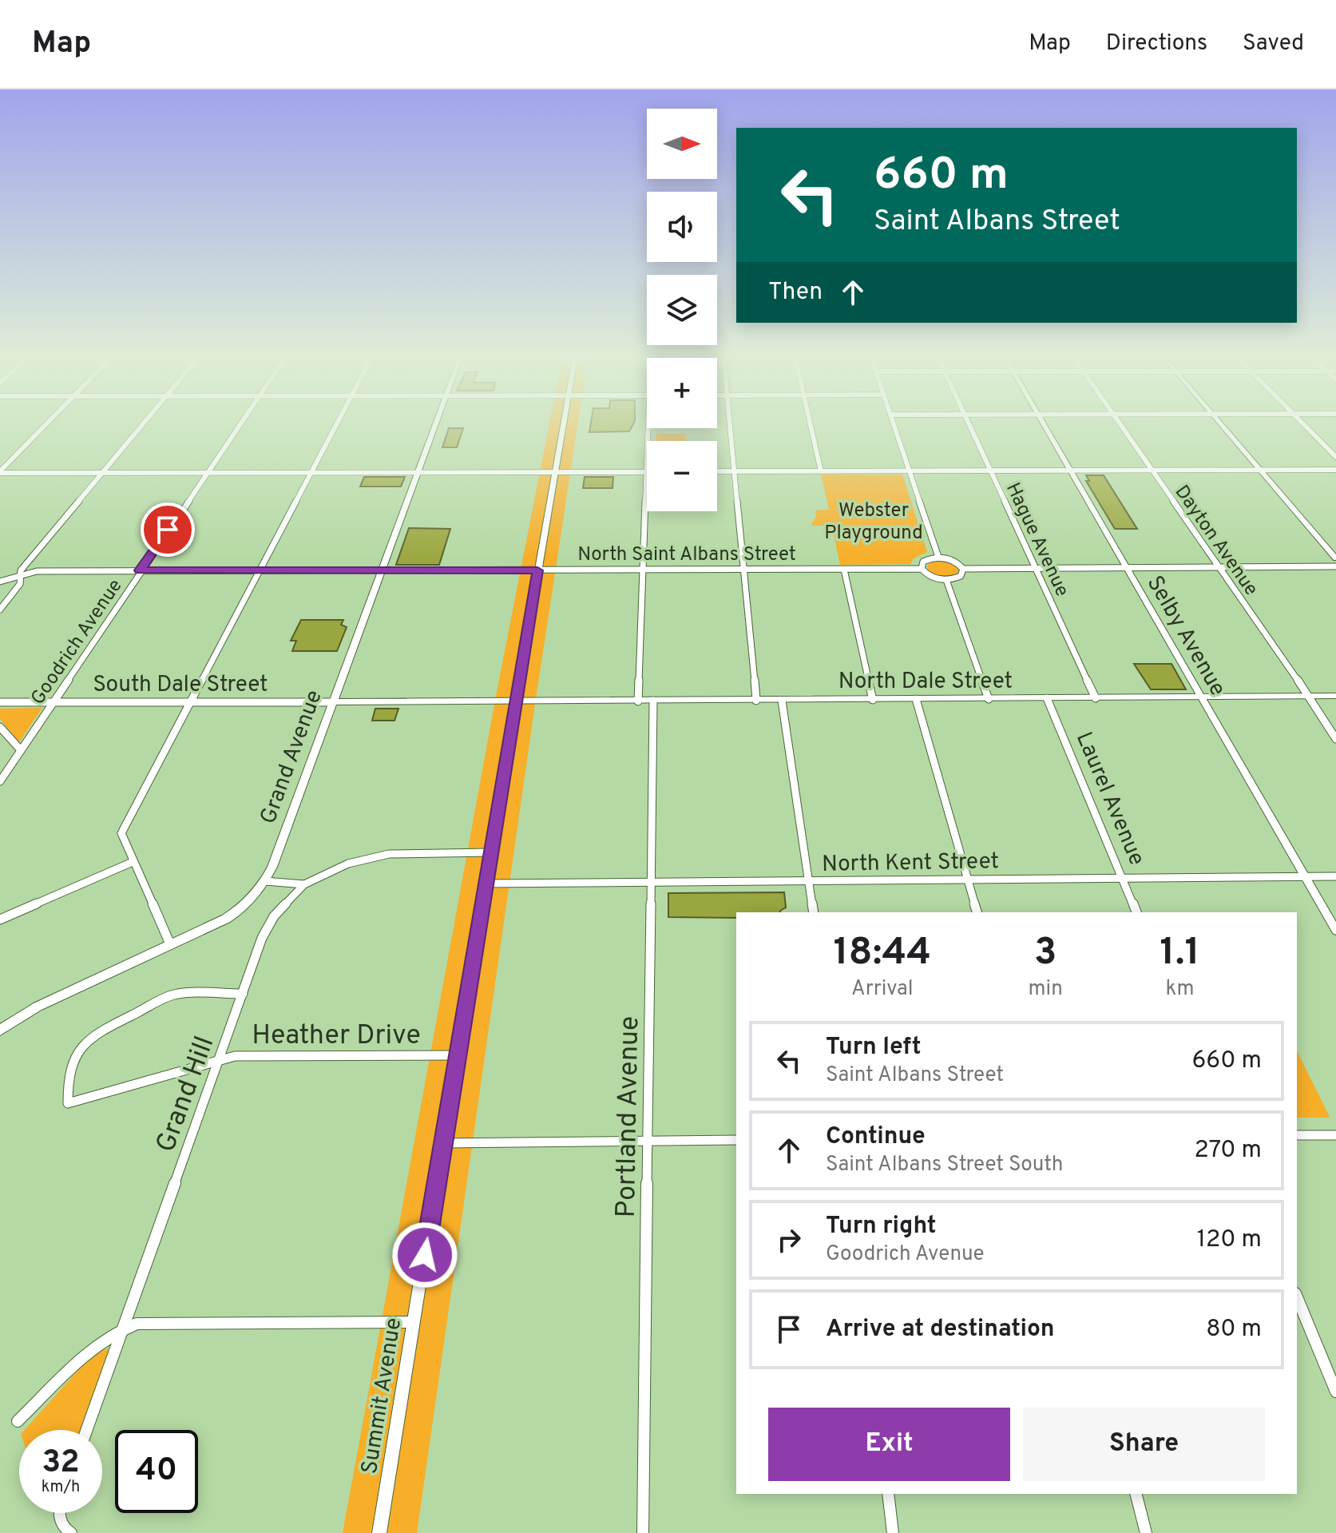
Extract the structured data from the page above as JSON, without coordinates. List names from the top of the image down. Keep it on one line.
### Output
{"streets":{"main road":["North Dale Street","South Dale Street","Grand Avenue"],"street":["Hague Avenue","Dayton Avenue","North Saint Albans Street","Selby Avenue","Goodrich Avenue","Laurel Avenue","North Kent Street","Heather Drive","Grand Hill","Portland Avenue","Summit Avenue"]},"crossings":[["Hague Avenue","North Dale Street"],["Dayton Avenue","North Dale Street"],["North Saint Albans Street","Goodrich Avenue"],["North Saint Albans Street","Grand Avenue"],["North Saint Albans Street","Summit Avenue"],["Selby Avenue","North Dale Street"],["Selby Avenue","North Kent Street"],["Goodrich Avenue","South Dale Street"],["North Dale Street","South Dale Street"],["North Dale Street","Laurel Avenue"],["North Dale Street","Portland Avenue"],["North Dale Street","Summit Avenue"],["South Dale Street","Grand Avenue"],["South Dale Street","Summit Avenue"],["Laurel Avenue","North Kent Street"],["North Kent Street","Portland Avenue"],["North Kent Street","Summit Avenue"],["Heather Drive","Grand Hill"],["Heather Drive","Summit Avenue"]],"parks":["Webster Playground"],"north":"right","page":{"header":"Map","nav":["Map","Directions","Saved"],"map_buttons":["+","−"],"turn":["660 m","Saint Albans Street"],"then":"Then","eta":["18:44","Arrival","3","min","1.1","km"],"list":[{"name":"Turn left","note":"Saint Albans Street","value":"660 m"},{"name":"Continue","note":"Saint Albans Street South","value":"270 m"},{"name":"Turn right","note":"Goodrich Avenue","value":"120 m"},{"name":"Arrive at destination","value":"80 m"}],"buttons":["Exit","Share"],"speed":"32 km/h","limit":"40"}}
